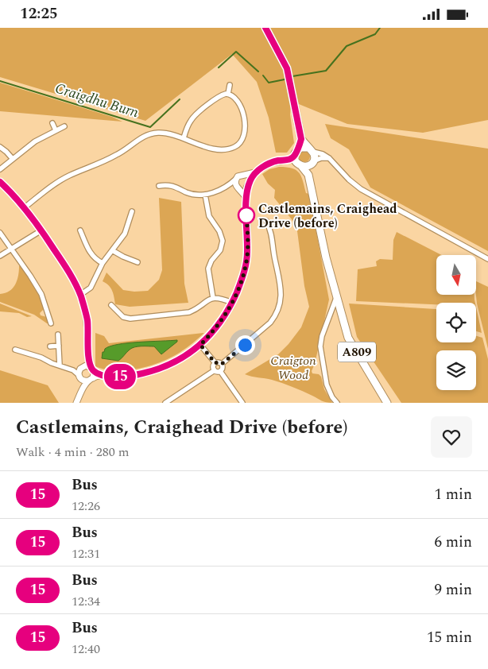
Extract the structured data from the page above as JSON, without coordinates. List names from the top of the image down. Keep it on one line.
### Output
{"streets":{"main road":["A809"]},"water":["Craigdhu Burn"],"parks":["Craigton Wood"],"places":["Castlemains, Craighead Drive (before)"],"lines":["bus line 15"],"north":"bottom","page":{"status":"12:25","on_map":"15","heading":["Castlemains, Craighead Drive (before)","Walk · 4 min · 280 m"],"list":[{"mark":"15","name":"Bus","note":"12:26","value":"1 min"},{"mark":"15","name":"Bus","note":"12:31","value":"6 min"},{"mark":"15","name":"Bus","note":"12:34","value":"9 min"},{"mark":"15","name":"Bus","note":"12:40","value":"15 min"}]}}
